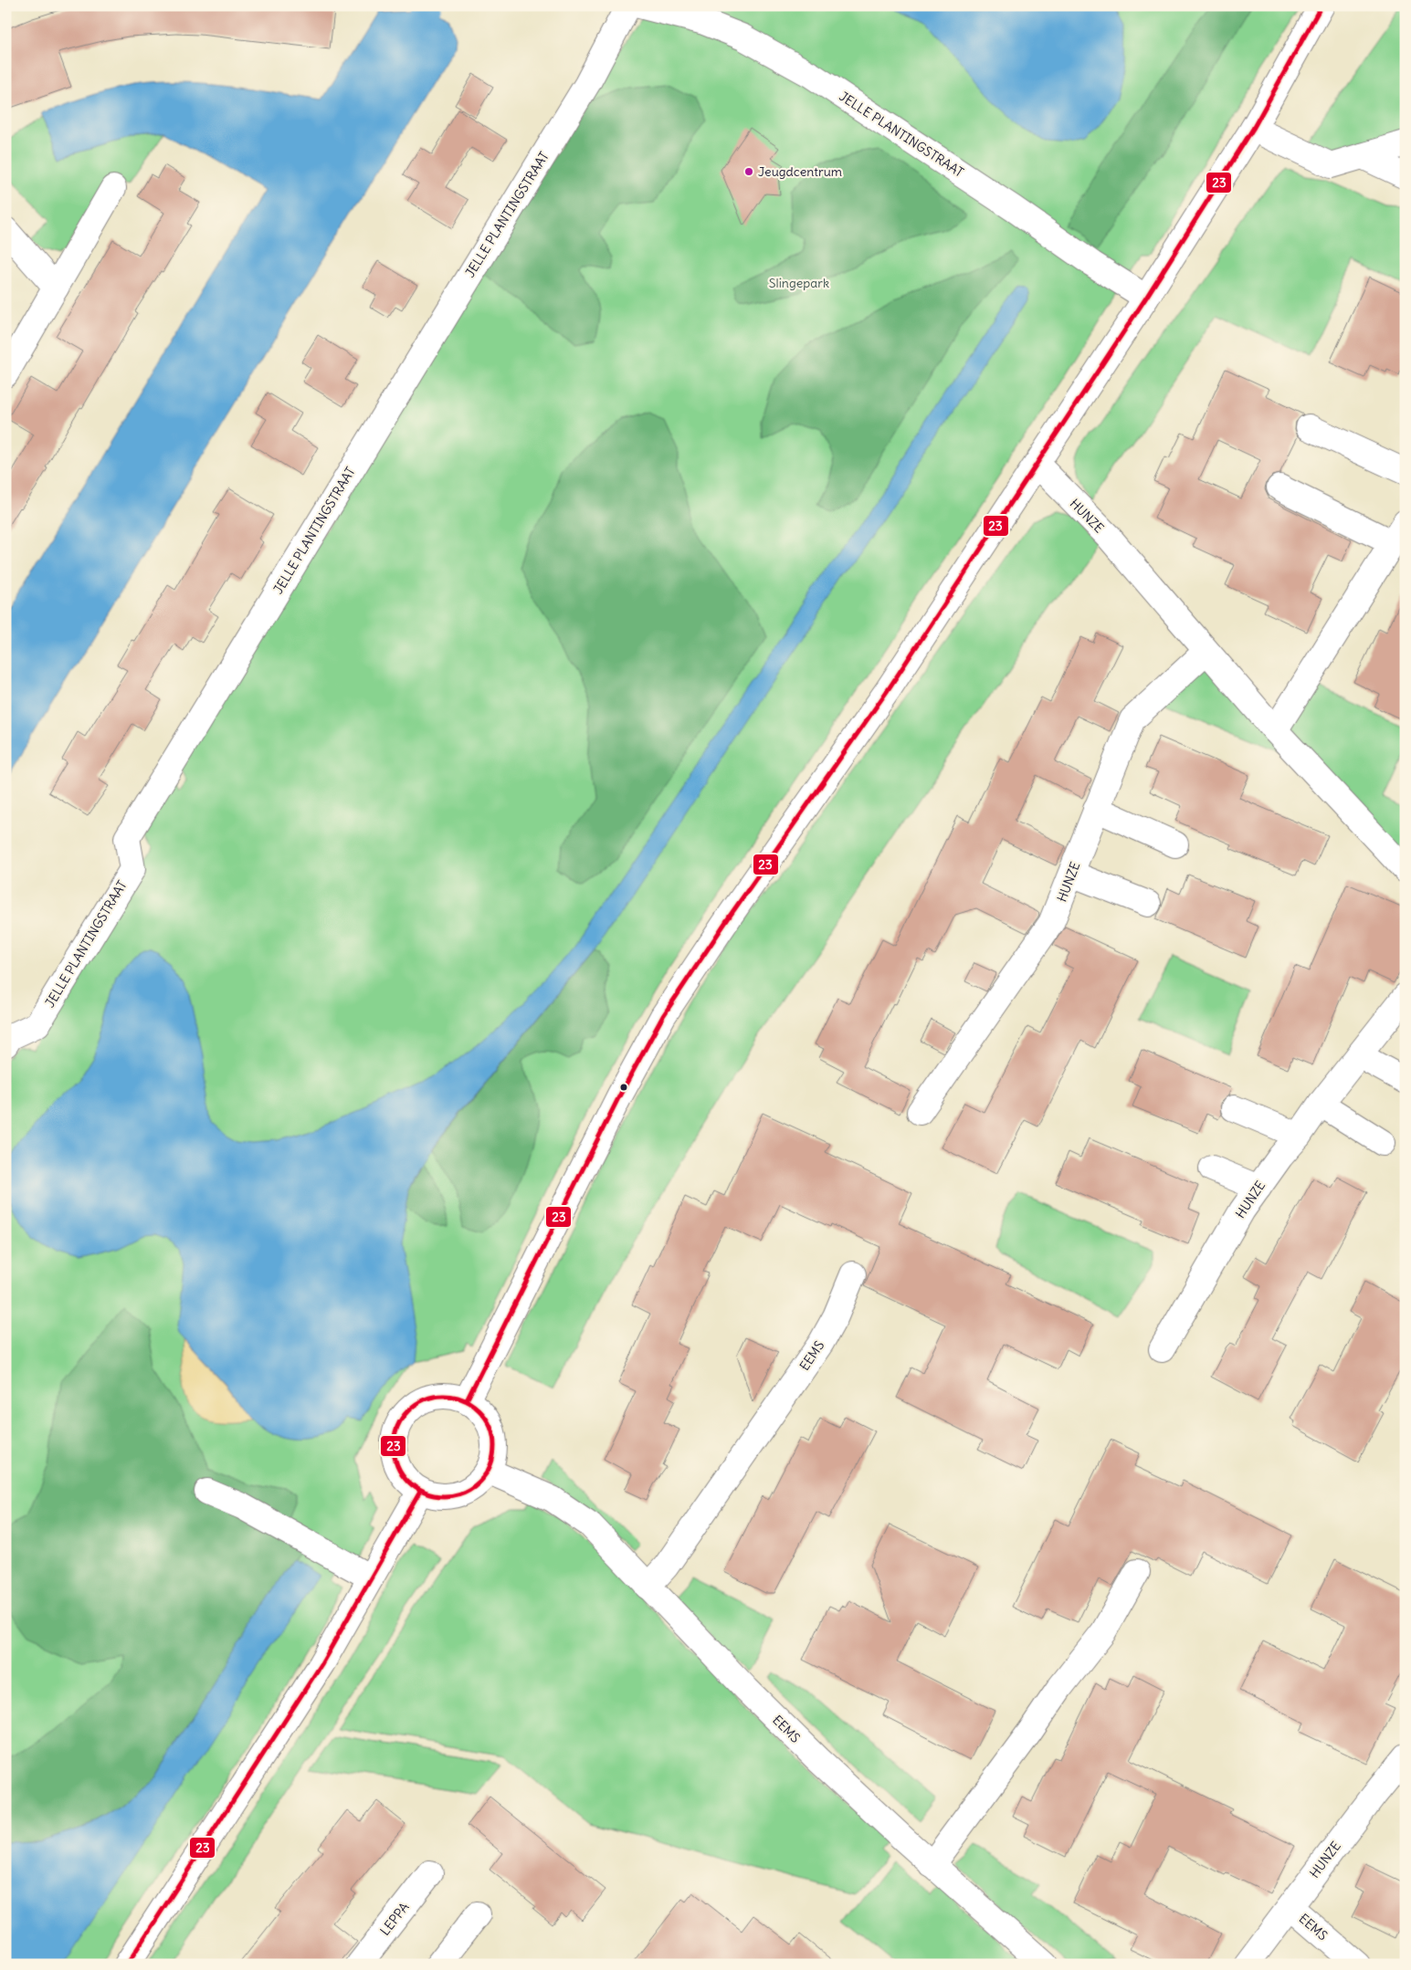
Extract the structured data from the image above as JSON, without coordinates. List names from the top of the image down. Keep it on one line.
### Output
{"streets":{"street":["JELLE PLANTINGSTRAAT","HUNZE","EEMS","LEPPA"]},"crossings":[["HUNZE","EEMS"]],"parks":["Slingepark"],"places":["Jeugdcentrum"],"lines":["transit line 23"]}
